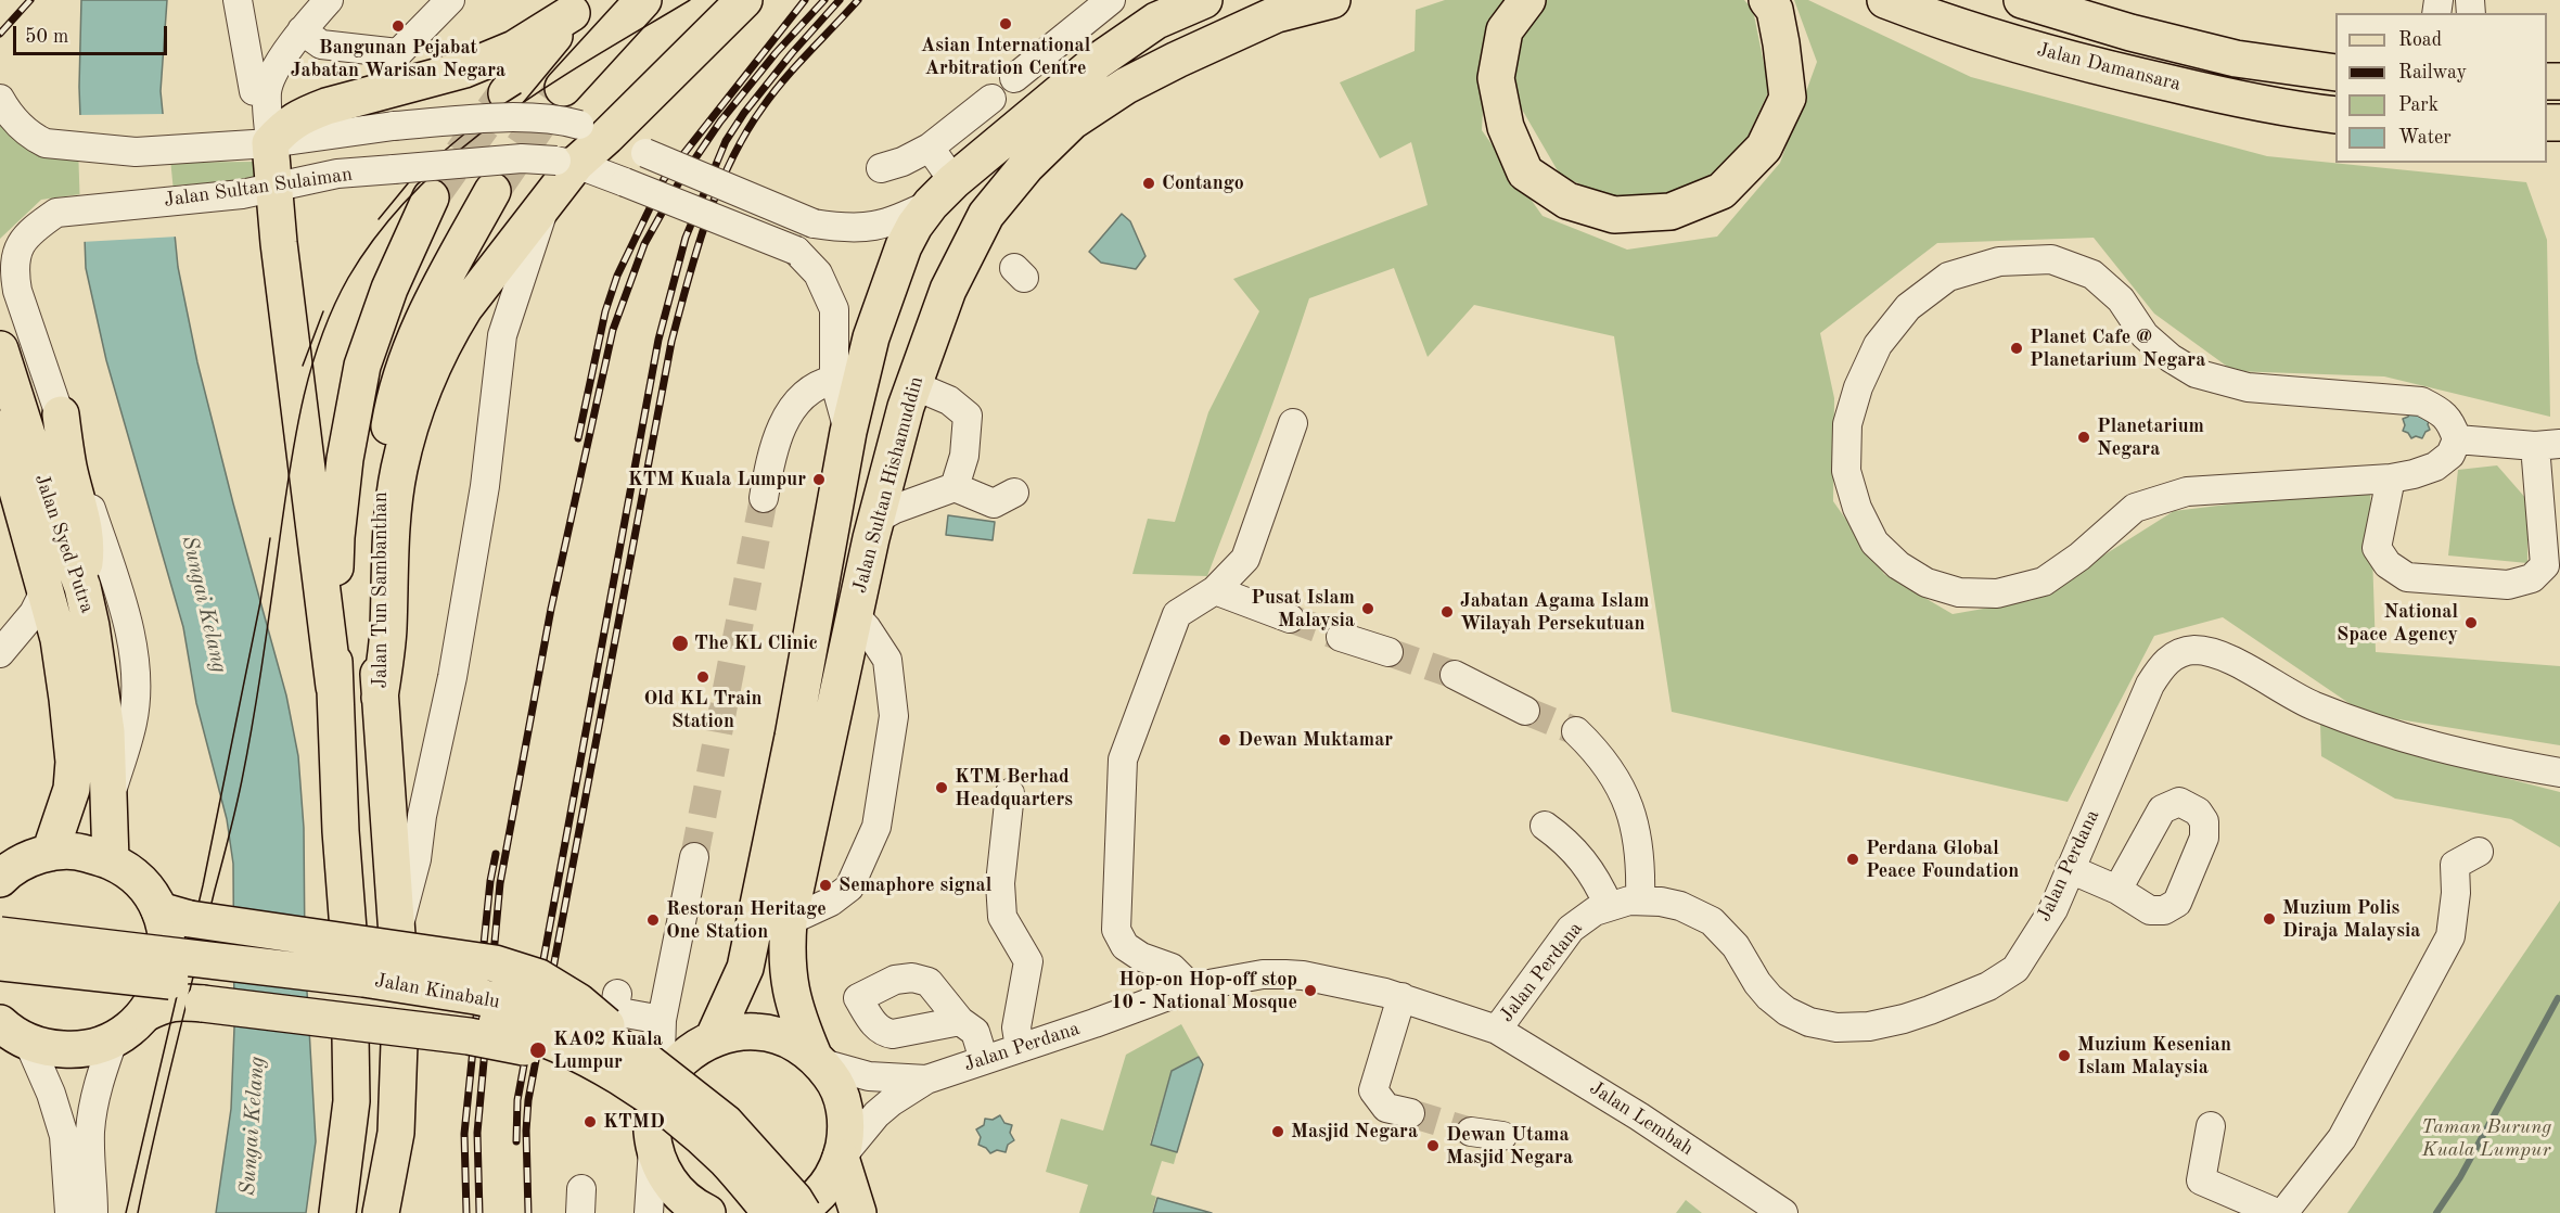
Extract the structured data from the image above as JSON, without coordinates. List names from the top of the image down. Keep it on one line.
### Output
{"streets":{"main road":["Jalan Damansara","Jalan Sultan Hishamuddin","Jalan Syed Putra","Jalan Tun Sambanthan","Jalan Kinabalu"],"street":["Jalan Sultan Sulaiman","Jalan Perdana","Jalan Lembah"]},"crossings":[["Jalan Sultan Sulaiman","Jalan Sultan Hishamuddin"],["Jalan Sultan Sulaiman","Jalan Syed Putra"],["Jalan Sultan Hishamuddin","Jalan Perdana"],["Jalan Perdana","Jalan Lembah"]],"water":["Sungai Kelang"],"parks":["Taman Burung Kuala Lumpur"],"places":["Asian International Arbitration Centre","Bangunan Pejabat Jabatan Warisan Negara","Contango","Planet Cafe @ Planetarium Negara","Planetarium Negara","KTM Kuala Lumpur","Pusat Islam Malaysia","Jabatan Agama Islam Wilayah Persekutuan","National Space Agency","The KL Clinic","Old KL Train Station","Dewan Muktamar","KTM Berhad Headquarters","Perdana Global Peace Foundation","Semaphore signal","Muzium Polis Diraja Malaysia","Restoran Heritage One Station","Hop-on Hop-off stop 10 - National Mosque","KA02 Kuala Lumpur","Muzium Kesenian Islam Malaysia","KTMD","Masjid Negara","Dewan Utama Masjid Negara"],"legend":["Road","Railway","Park","Water"],"scale_bar":"50 m"}
